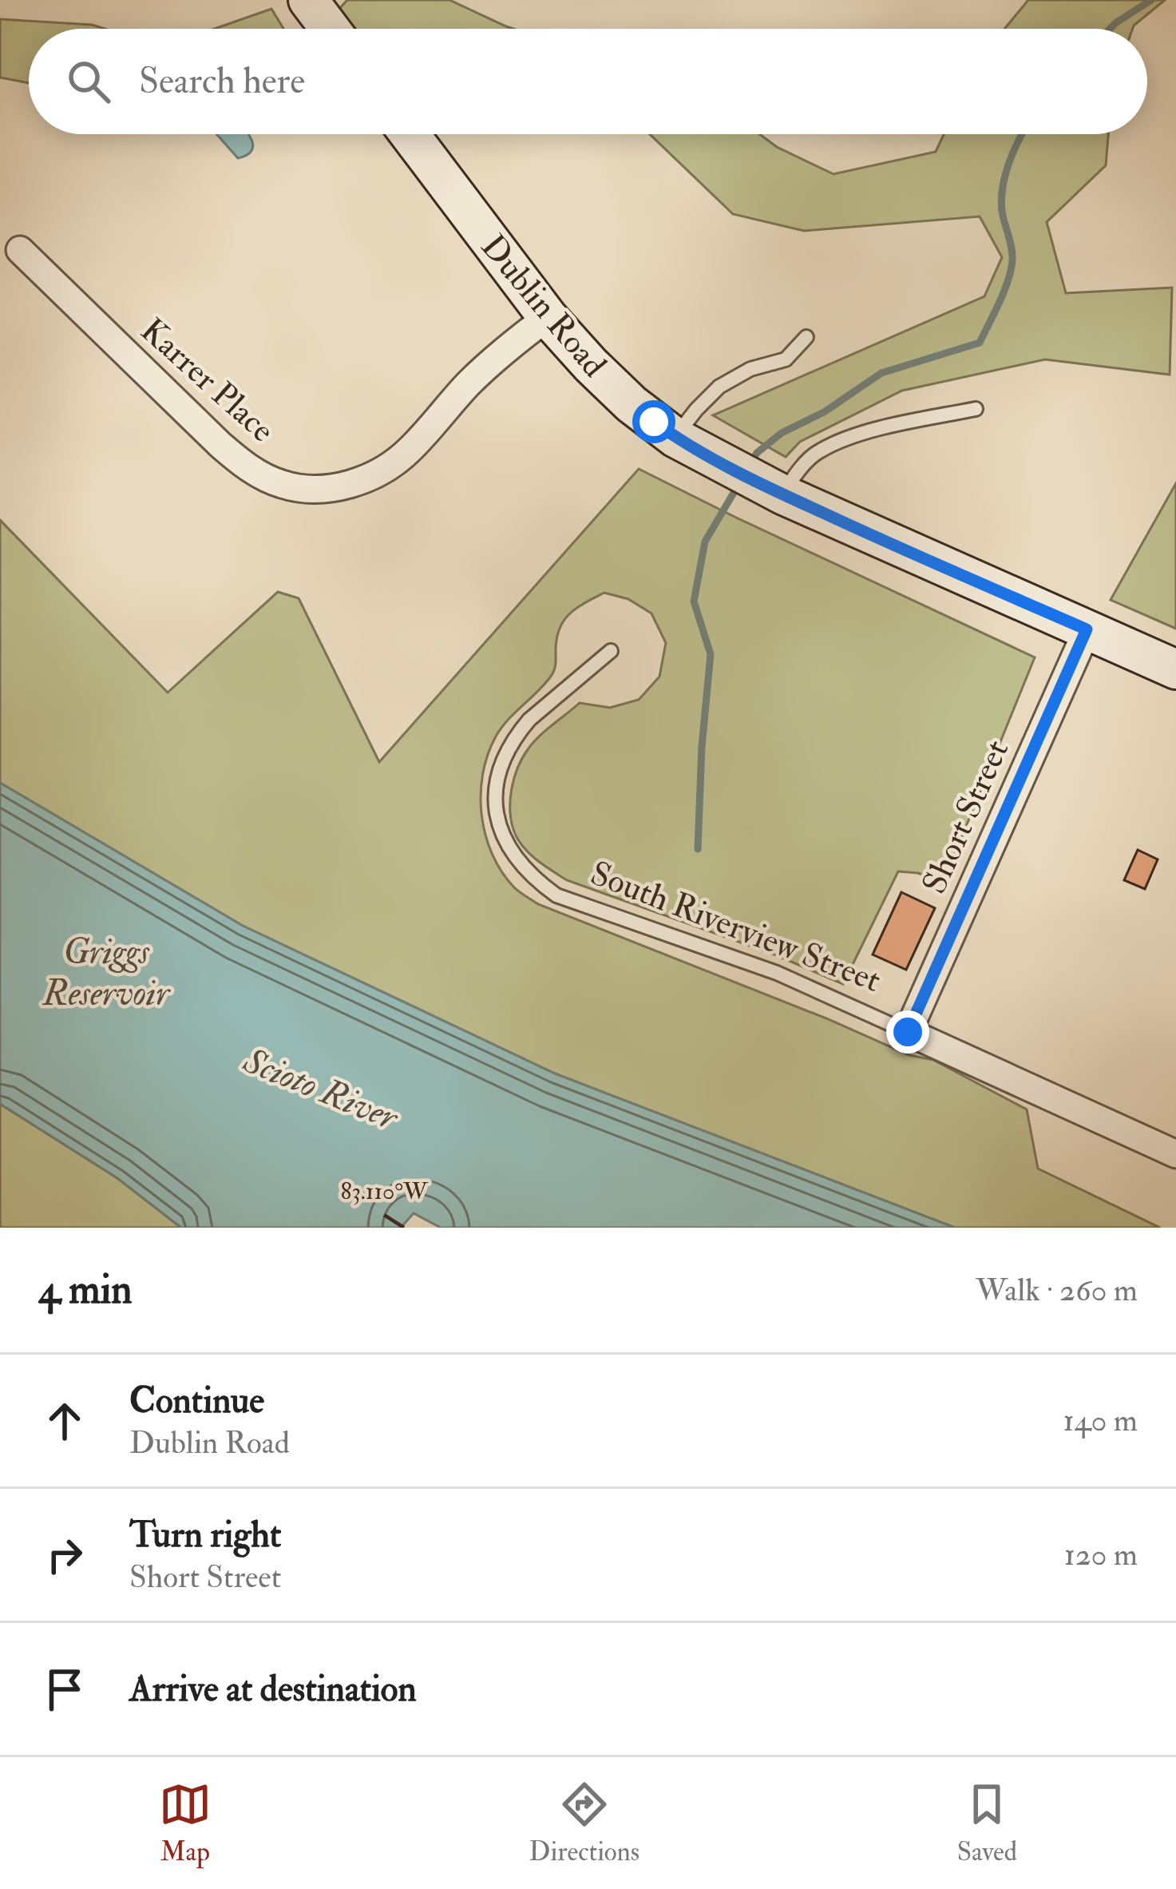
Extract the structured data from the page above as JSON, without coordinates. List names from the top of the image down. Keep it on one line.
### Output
{"streets":{"main road":["Dublin Road"],"street":["Karrer Place","Short Street","South Riverview Street"]},"crossings":[["Dublin Road","Karrer Place"],["Dublin Road","Short Street"],["Short Street","South Riverview Street"]],"water":["Griggs Reservoir","Scioto River"],"page":{"search":"Search here","heading":["4 min","Walk · 260 m"],"list":[["Continue","Dublin Road","140 m"],["Turn right","Short Street","120 m"],"Arrive at destination"],"nav":["Map","Directions","Saved"]},"coordinates":["83.110°W"]}
